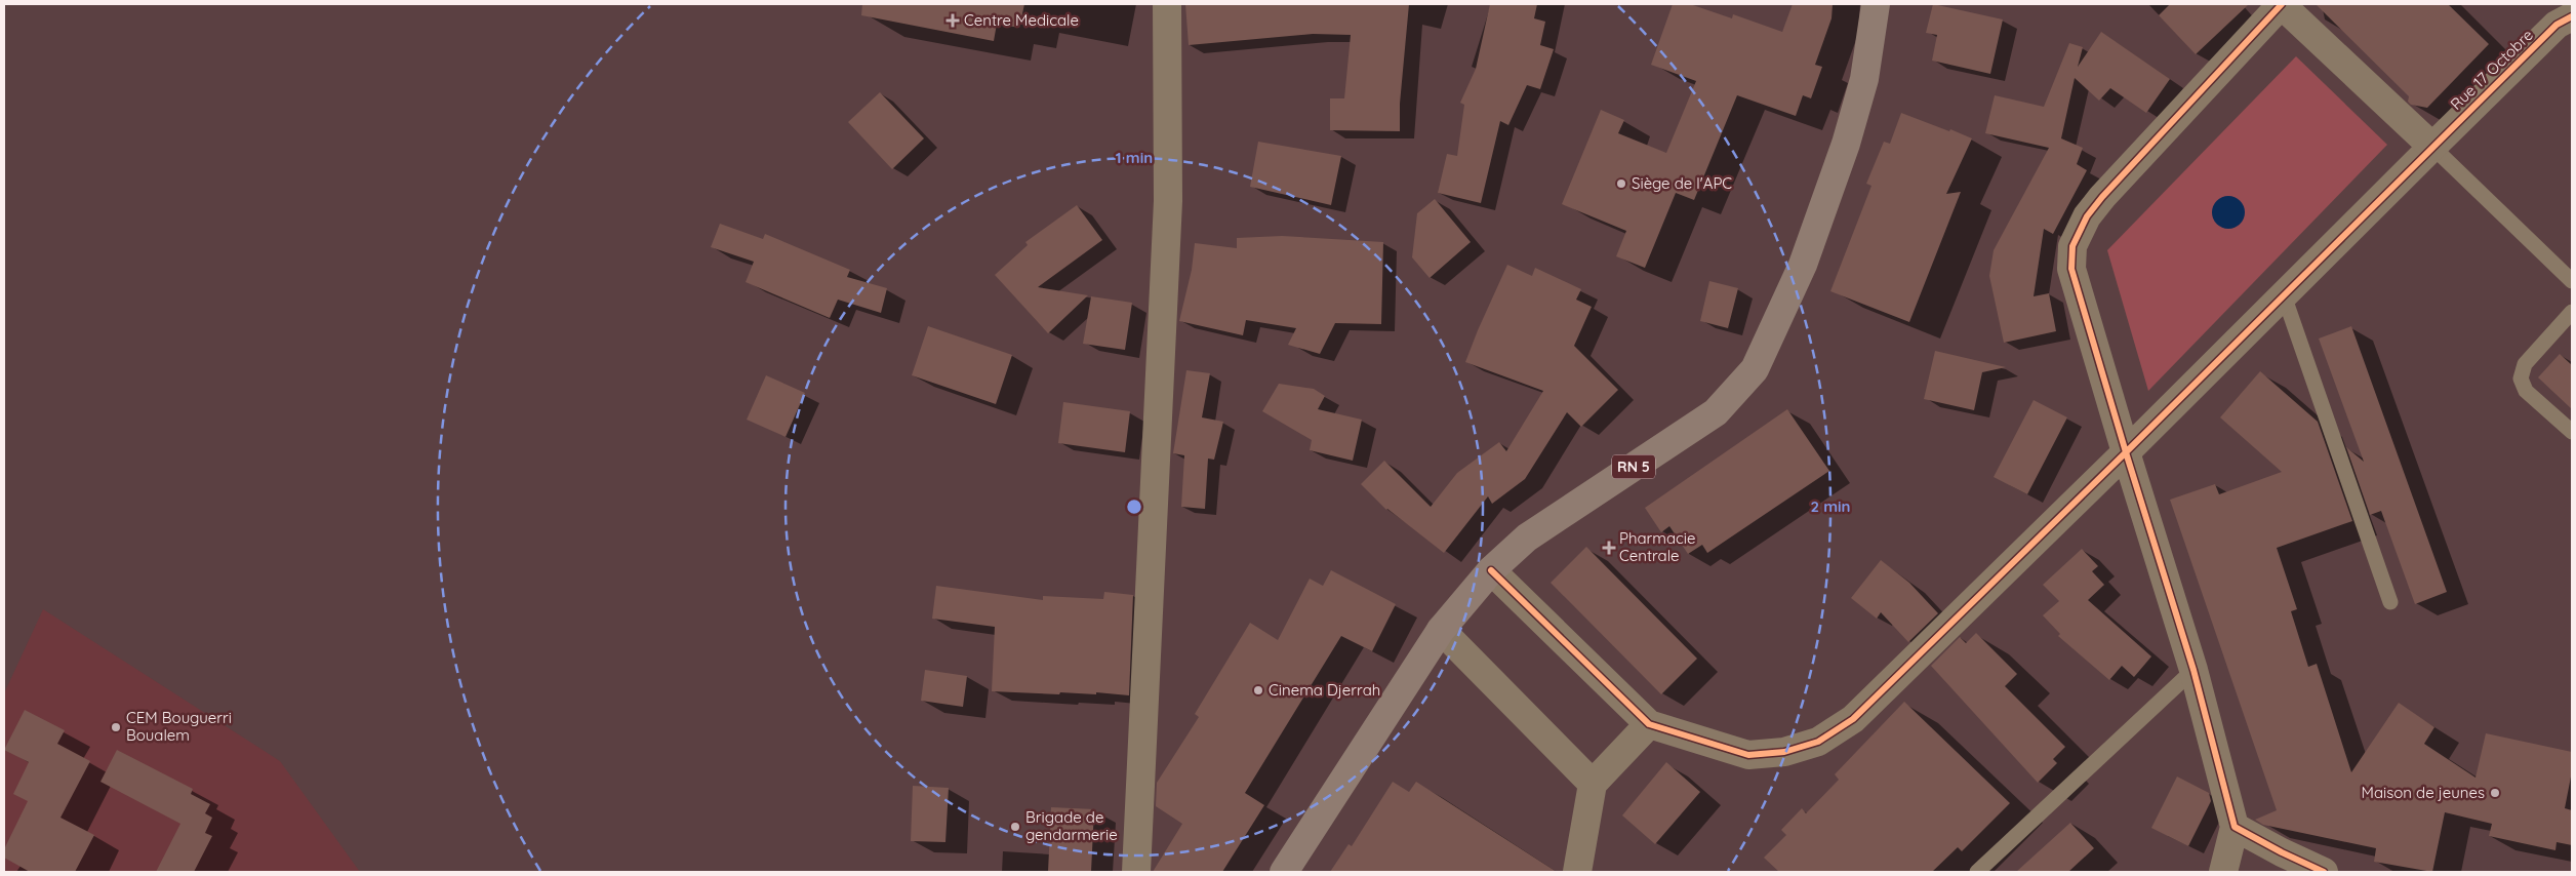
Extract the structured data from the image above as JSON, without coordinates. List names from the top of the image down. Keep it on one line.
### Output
{"streets":{"main road":["RN 5"],"street":["Rue 17 Octobre"]},"places":{"health":["Centre Medicale","Pharmacie Centrale"],"other":["Siège de l'APC","Cinema Djerrah","CEM Bouguerri Boualem","Maison de jeunes","Brigade de gendarmerie"]},"rings":["1 min","2 min"]}
